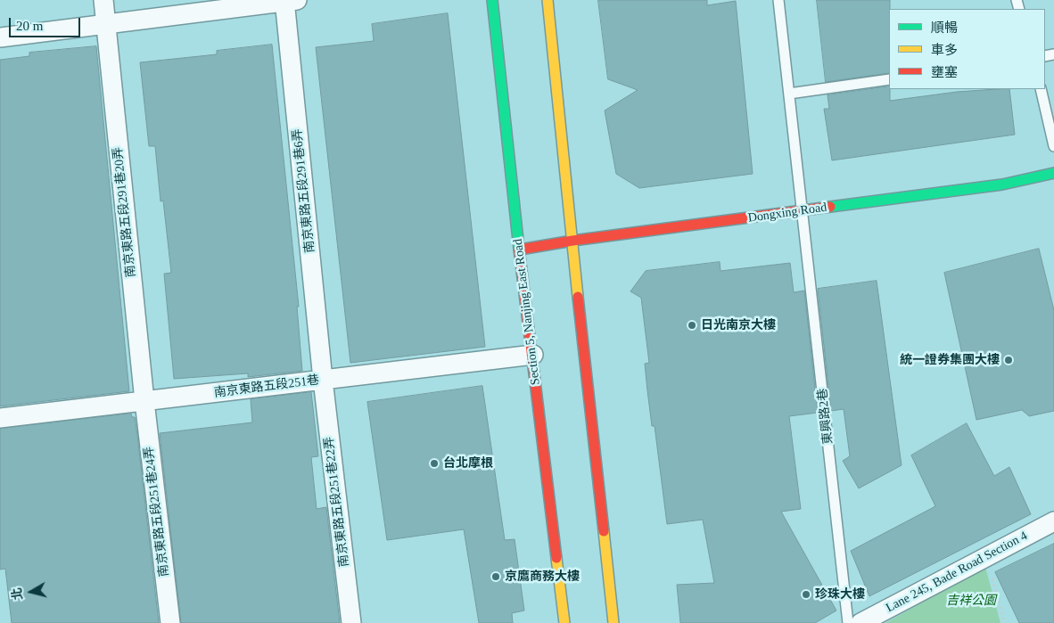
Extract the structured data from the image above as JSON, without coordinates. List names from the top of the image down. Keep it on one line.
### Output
{"streets":{"main road":["Dongxing Road","Section 5, Nanjing East Road"],"street":["南京東路五段291巷6弄","南京東路五段291巷20弄","南京東路五段251巷","南京東路五段251巷22弄","南京東路五段251巷24弄","Lane 245, Bade Road Section 4"],"lane":["東興路2巷"]},"crossings":[["南京東路五段291巷6弄","南京東路五段251巷"],["南京東路五段291巷6弄","南京東路五段251巷22弄"],["南京東路五段291巷20弄","南京東路五段251巷"],["南京東路五段291巷20弄","南京東路五段251巷24弄"],["Dongxing Road","Section 5, Nanjing East Road"],["Dongxing Road","東興路2巷"],["Section 5, Nanjing East Road","南京東路五段251巷"],["南京東路五段251巷","南京東路五段251巷22弄"],["南京東路五段251巷","南京東路五段251巷24弄"]],"parks":["吉祥公園"],"places":["日光南京大樓","統一證券集團大樓","台北摩根","京鷹商務大樓","珍珠大樓"],"legend":["順暢","車多","壅塞"],"scale_bar":"20 m","north":"left"}
